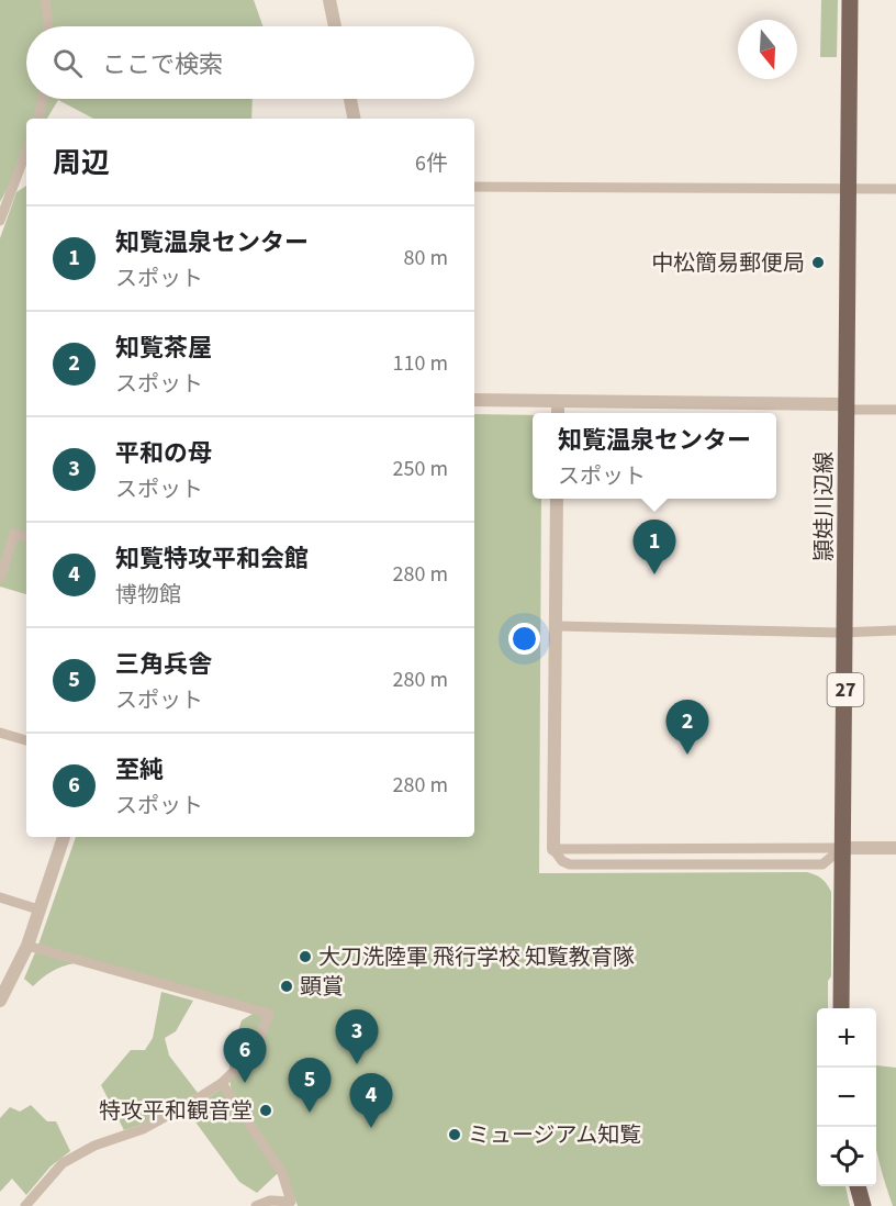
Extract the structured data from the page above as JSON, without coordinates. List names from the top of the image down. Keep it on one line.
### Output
{"streets":{"main road":["頴娃川辺線","27"]},"places":["中松簡易郵便局","大刀洗陸軍 飛行学校 知覧教育隊","顕賞","特攻平和観音堂","ミュージアム知覧"],"north":"bottom","page":{"search":"ここで検索","heading":["周辺","6件"],"list":[{"mark":"1","name":"知覧温泉センター","note":"スポット","value":"80 m"},{"mark":"2","name":"知覧茶屋","note":"スポット","value":"110 m"},{"mark":"3","name":"平和の母","note":"スポット","value":"250 m"},{"mark":"4","name":"知覧特攻平和会館","note":"博物館","value":"280 m"},{"mark":"5","name":"三角兵舎","note":"スポット","value":"280 m"},{"mark":"6","name":"至純","note":"スポット","value":"280 m"}],"popup":["知覧温泉センター","スポット"],"pins":["1","2","3","6","5","4"],"map_buttons":["+","−"]}}
